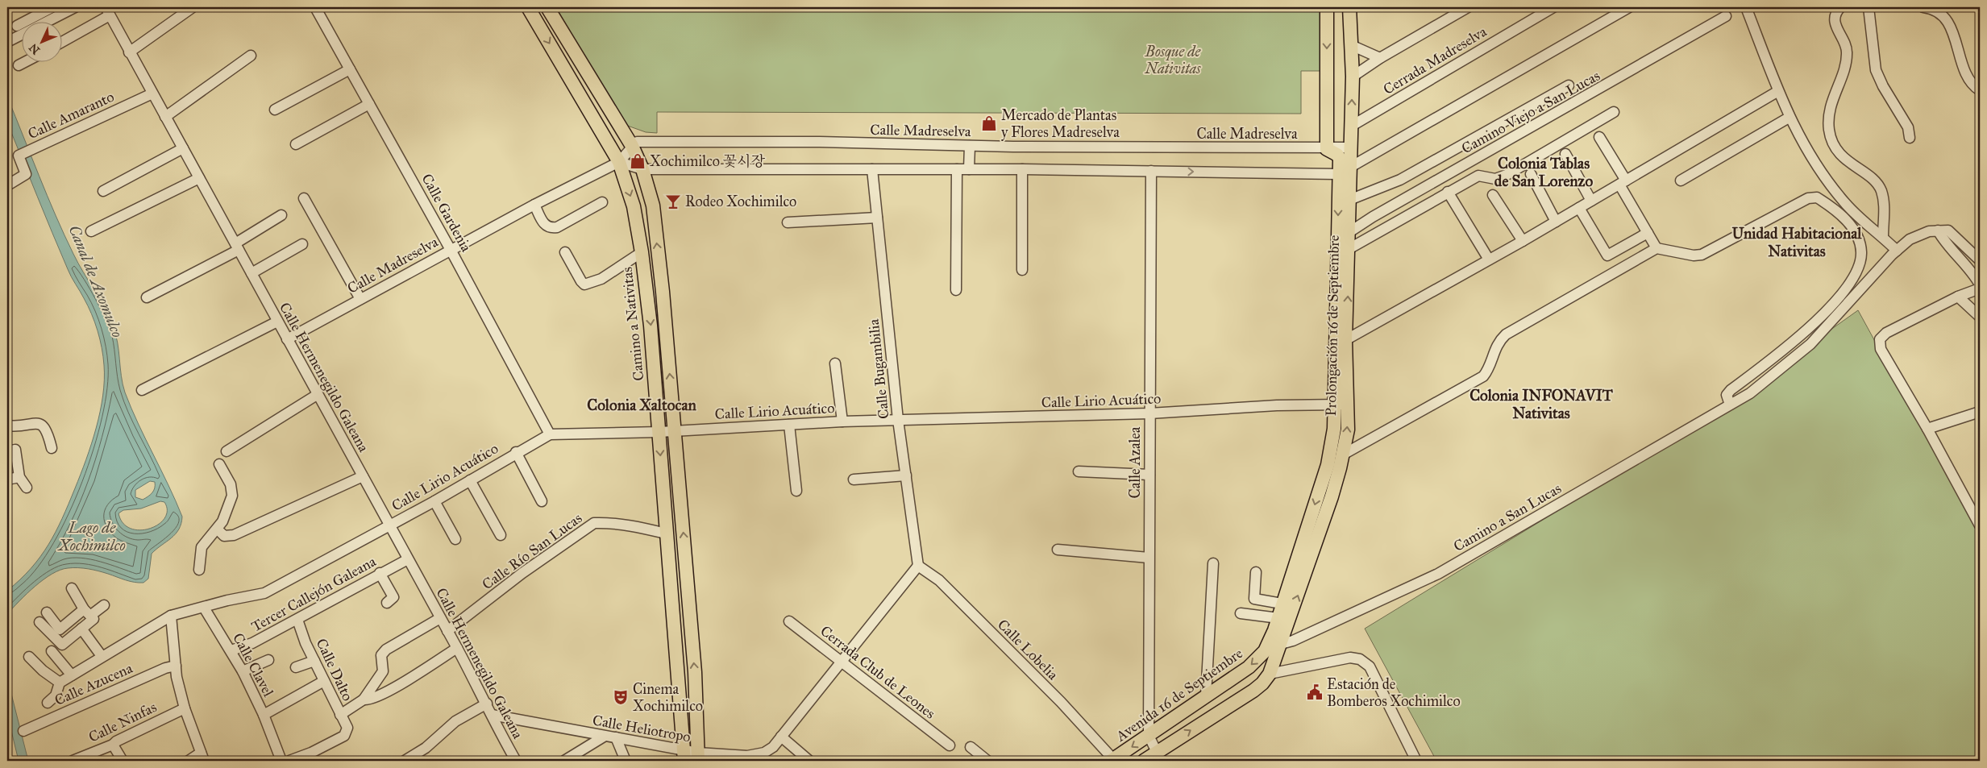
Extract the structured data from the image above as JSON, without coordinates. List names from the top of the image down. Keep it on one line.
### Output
{"streets":{"main road":["Camino a Nativitas","Prolongación 16 de Septiembre","Avenida 16 de Septiembre"],"street":["Cerrada Madreselva","Camino Viejo a San Lucas","Calle Amaranto","Calle Madreselva","Calle Gardenia","Calle Bugambilia","Calle Hermenegildo Galeana","Calle Lirio Acuático","Calle Azalea","Camino a San Lucas","Calle Río San Lucas","Tercer Callejón Galeana","Calle Lobelia","Calle Clavel","Calle Dalto","Cerrada Club de Leones","Calle Azucena","Calle Ninfas","Calle Heliotropo"]},"crossings":[["Cerrada Madreselva","Prolongación 16 de Septiembre"],["Camino Viejo a San Lucas","Prolongación 16 de Septiembre"],["Calle Amaranto","Calle Hermenegildo Galeana"],["Calle Madreselva","Calle Gardenia"],["Calle Madreselva","Camino a Nativitas"],["Calle Madreselva","Prolongación 16 de Septiembre"],["Calle Madreselva","Calle Hermenegildo Galeana"],["Calle Gardenia","Calle Lirio Acuático"],["Camino a Nativitas","Calle Lirio Acuático"],["Camino a Nativitas","Calle Río San Lucas"],["Camino a Nativitas","Calle Heliotropo"],["Prolongación 16 de Septiembre","Calle Lirio Acuático"],["Prolongación 16 de Septiembre","Camino a San Lucas"],["Prolongación 16 de Septiembre","Avenida 16 de Septiembre"],["Calle Bugambilia","Calle Lirio Acuático"],["Calle Bugambilia","Calle Lobelia"],["Calle Bugambilia","Calle Heliotropo"],["Calle Hermenegildo Galeana","Calle Lirio Acuático"],["Calle Hermenegildo Galeana","Calle Río San Lucas"],["Calle Hermenegildo Galeana","Tercer Callejón Galeana"],["Calle Hermenegildo Galeana","Calle Heliotropo"],["Calle Lirio Acuático","Calle Azalea"],["Calle Lirio Acuático","Calle Clavel"],["Calle Azalea","Avenida 16 de Septiembre"],["Camino a San Lucas","Avenida 16 de Septiembre"],["Tercer Callejón Galeana","Calle Clavel"],["Tercer Callejón Galeana","Calle Dalto"],["Calle Lobelia","Avenida 16 de Septiembre"],["Calle Lobelia","Calle Heliotropo"],["Cerrada Club de Leones","Calle Heliotropo"]],"districts":["Colonia Tablas de San Lorenzo","Unidad Habitacional Nativitas","Colonia INFONAVIT Nativitas","Colonia Xaltocan"],"water":["Canal de Axomulco","Lago de Xochimilco"],"parks":["Bosque de Nativitas"],"places":{"shop":["Mercado de Plantas y Flores Madreselva","Xochimilco 꽃시장"],"bar":["Rodeo Xochimilco"],"public building":["Estación de Bomberos Xochimilco"],"theatre":["Cinema Xochimilco"]},"north":"bottom left"}
